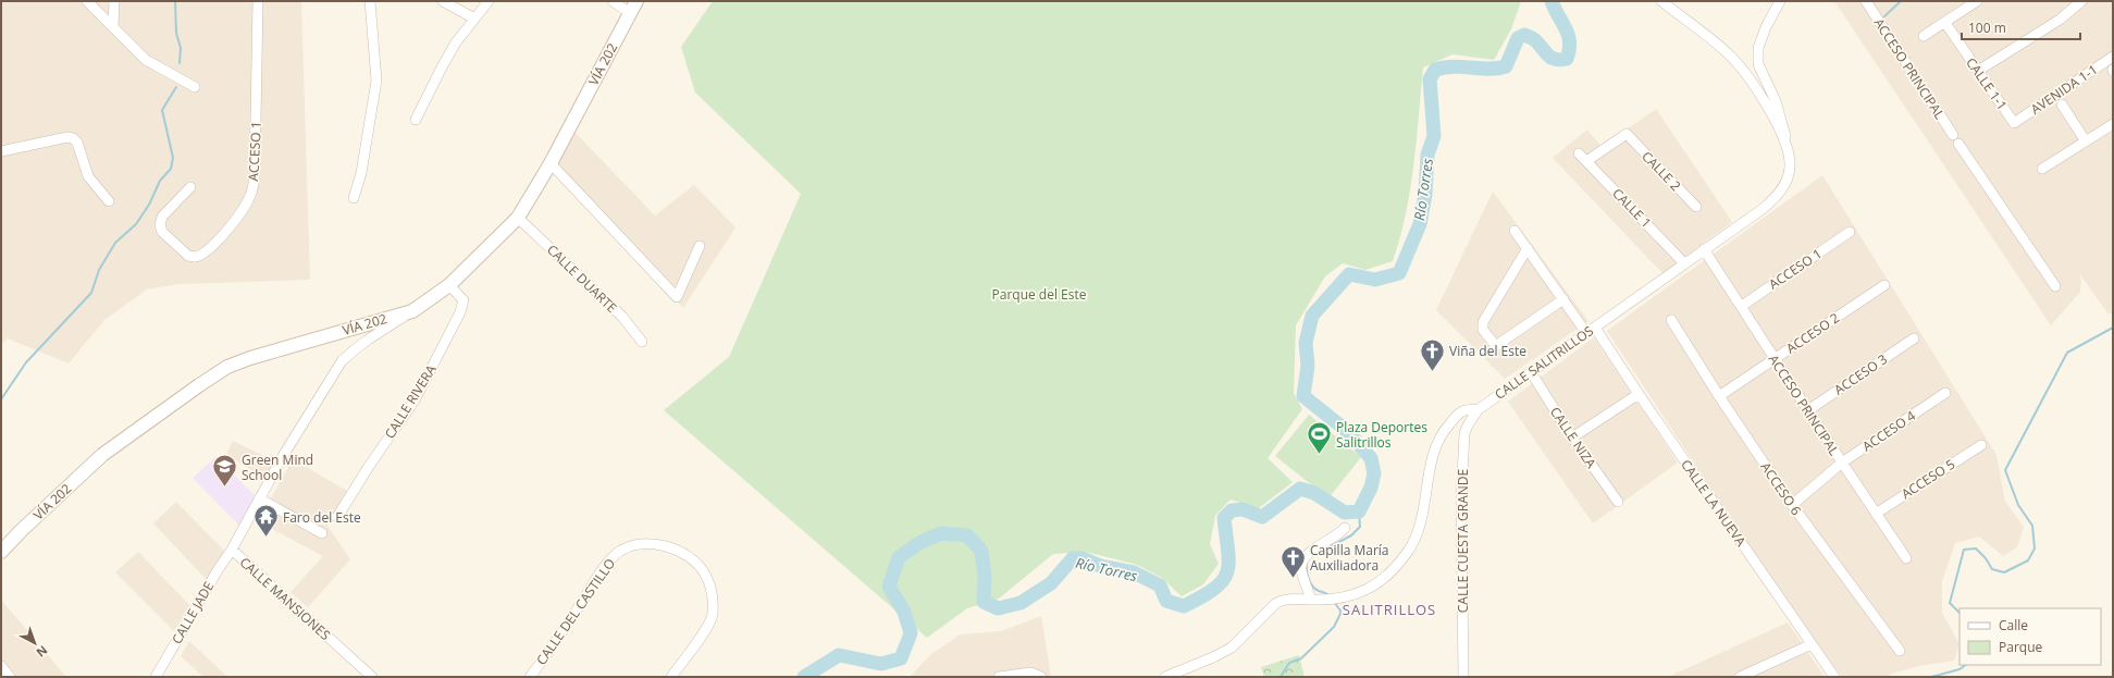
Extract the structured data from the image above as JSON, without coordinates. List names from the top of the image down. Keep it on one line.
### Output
{"streets":{"main road":["VÍA 202"],"street":["ACCESO PRINCIPAL","CALLE 1-1","AVENIDA 1-1","ACCESO 1","CALLE 2","CALLE 1","CALLE DUARTE","ACCESO 2","CALLE SALITRILLOS","ACCESO 3","CALLE RIVERA","ACCESO 4","CALLE NIZA","ACCESO 5","ACCESO 6","CALLE LA NUEVA","CALLE CUESTA GRANDE","CALLE MANSIONES","CALLE DEL CASTILLO","CALLE JADE"]},"crossings":[["VÍA 202","CALLE DUARTE"],["VÍA 202","CALLE RIVERA"],["VÍA 202","CALLE MANSIONES"],["ACCESO PRINCIPAL","ACCESO 1"],["ACCESO PRINCIPAL","ACCESO 2"],["ACCESO PRINCIPAL","CALLE SALITRILLOS"],["ACCESO PRINCIPAL","ACCESO 3"],["ACCESO PRINCIPAL","ACCESO 4"],["ACCESO PRINCIPAL","ACCESO 5"],["CALLE 1-1","AVENIDA 1-1"],["CALLE 2","CALLE 1"],["CALLE 1","CALLE SALITRILLOS"],["ACCESO 2","ACCESO 6"],["CALLE SALITRILLOS","CALLE NIZA"],["CALLE SALITRILLOS","CALLE LA NUEVA"],["CALLE SALITRILLOS","CALLE CUESTA GRANDE"],["ACCESO 4","ACCESO 6"],["CALLE MANSIONES","CALLE JADE"]],"districts":["SALITRILLOS"],"water":["Río Torres"],"parks":["Parque del Este"],"places":{"church":["Viña del Este","Capilla María Auxiliadora"],"sports":["Plaza Deportes Salitrillos"],"school or university":["Green Mind School"],"temple":["Faro del Este"]},"legend":["Calle","Parque"],"scale_bar":"100 m","north":"bottom right"}
